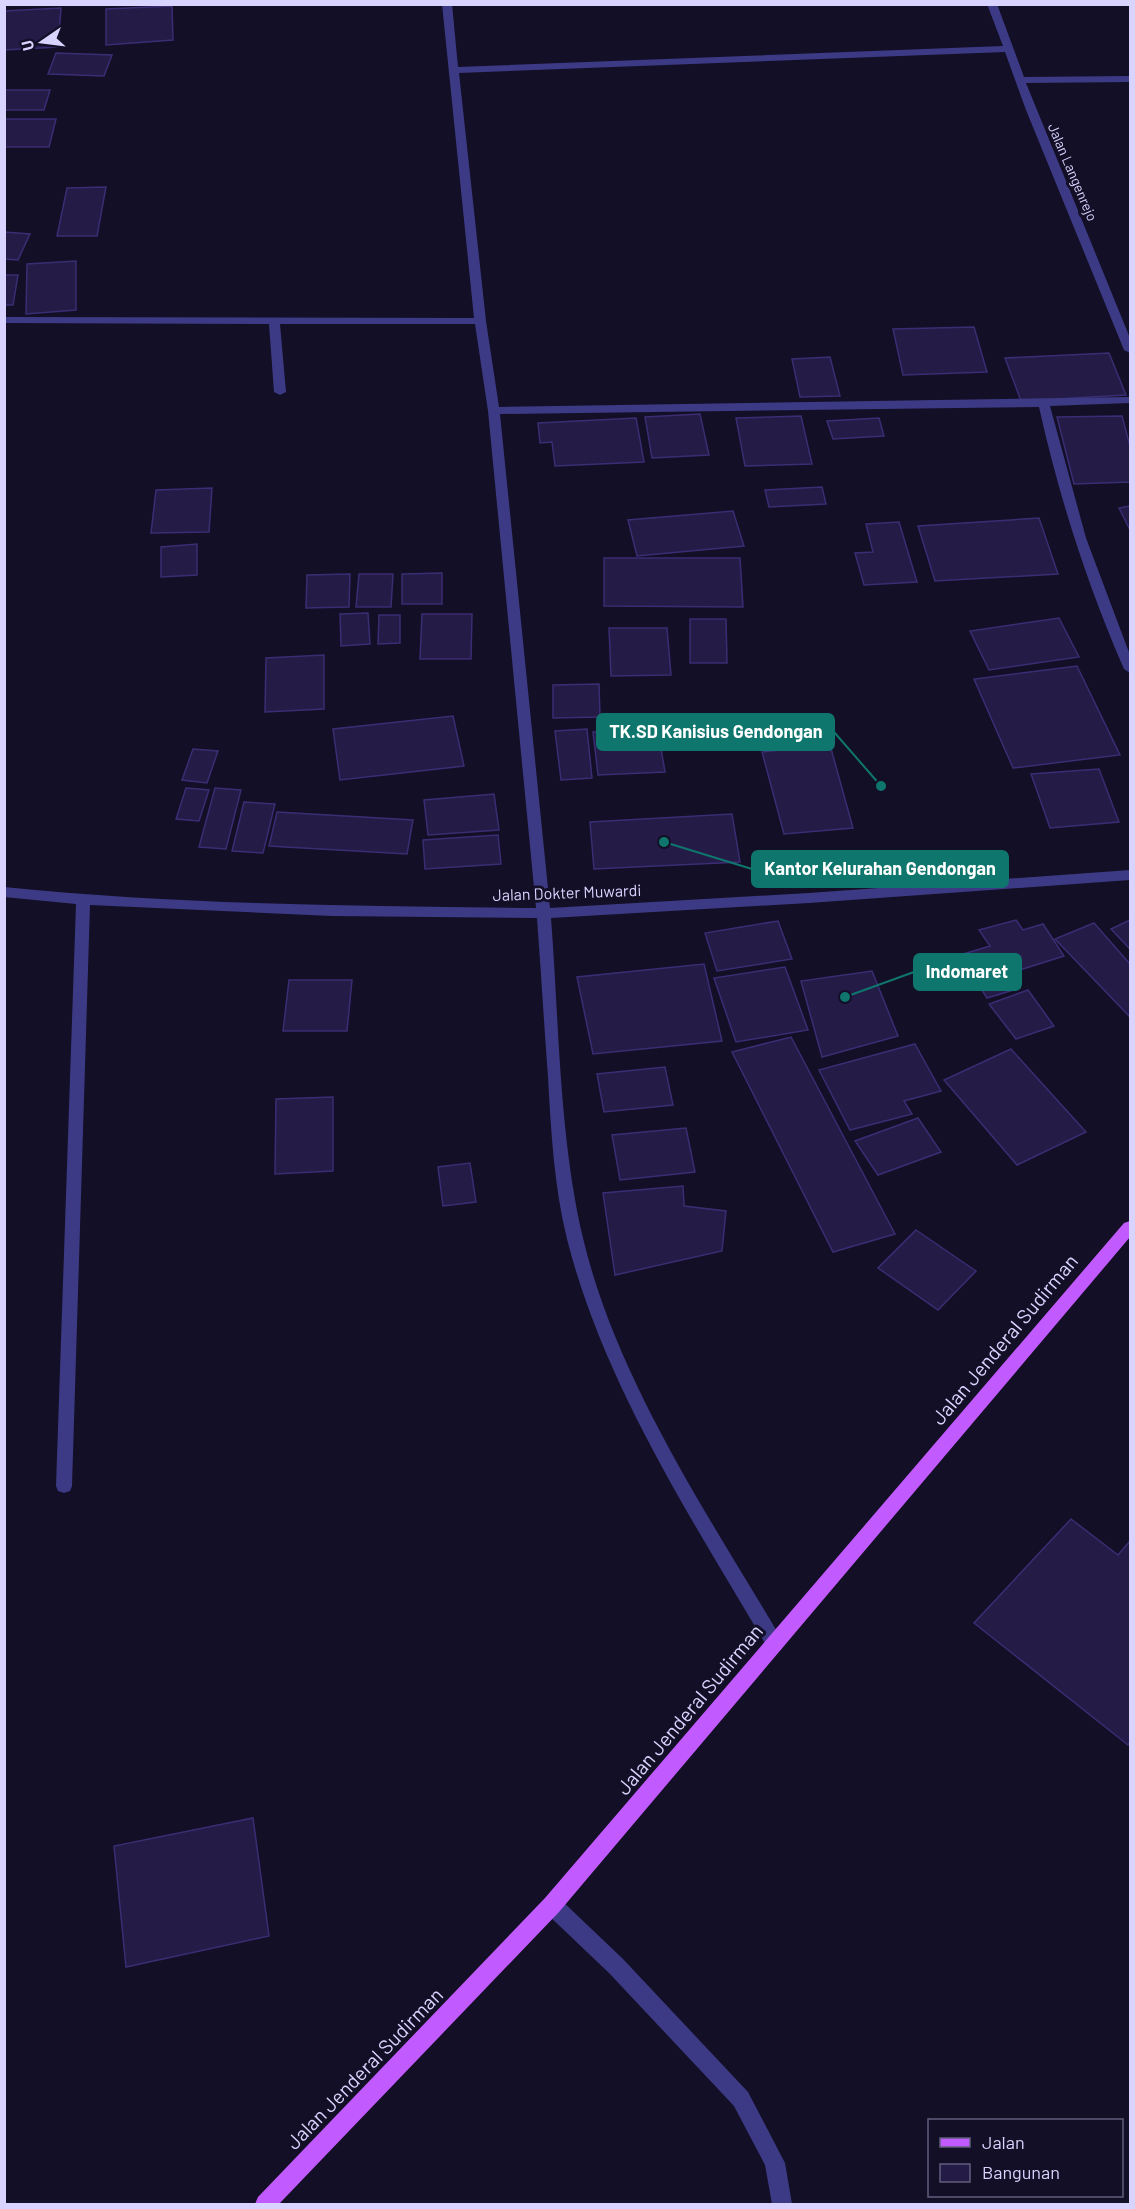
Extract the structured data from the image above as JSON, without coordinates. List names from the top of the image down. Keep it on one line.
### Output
{"streets":{"main road":["Jalan Jenderal Sudirman"],"street":["Jalan Langenrejo","Jalan Dokter Muwardi"]},"places":["TK.SD Kanisius Gendongan","Kantor Kelurahan Gendongan","Indomaret"],"legend":["Jalan","Bangunan"],"north":"left"}
